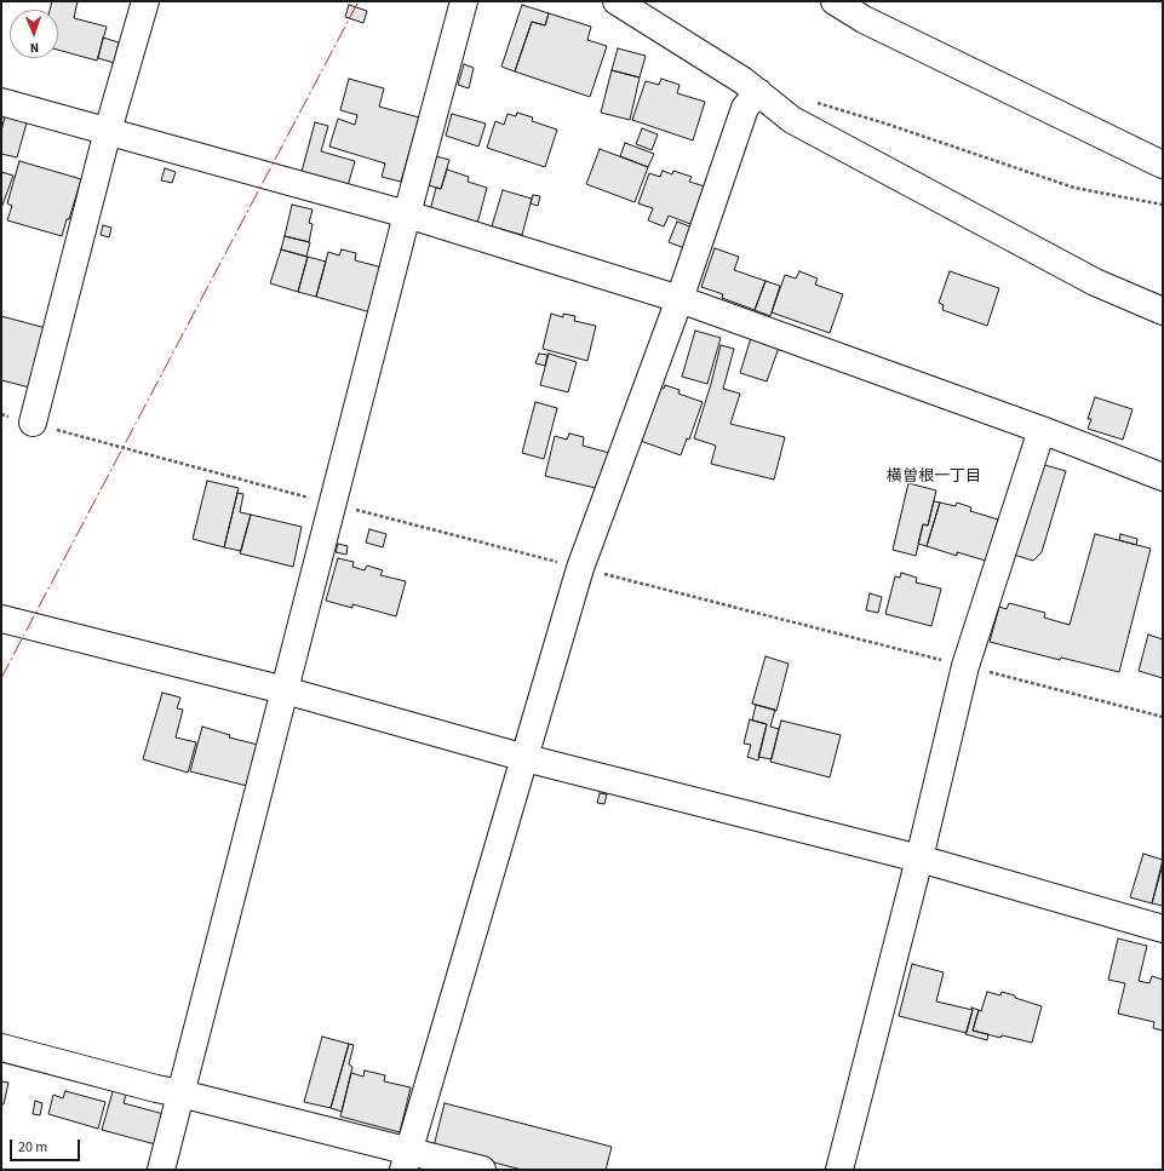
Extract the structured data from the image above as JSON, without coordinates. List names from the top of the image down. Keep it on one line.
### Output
{"districts":["横曽根一丁目"],"scale_bar":"20 m","north":"bottom"}
